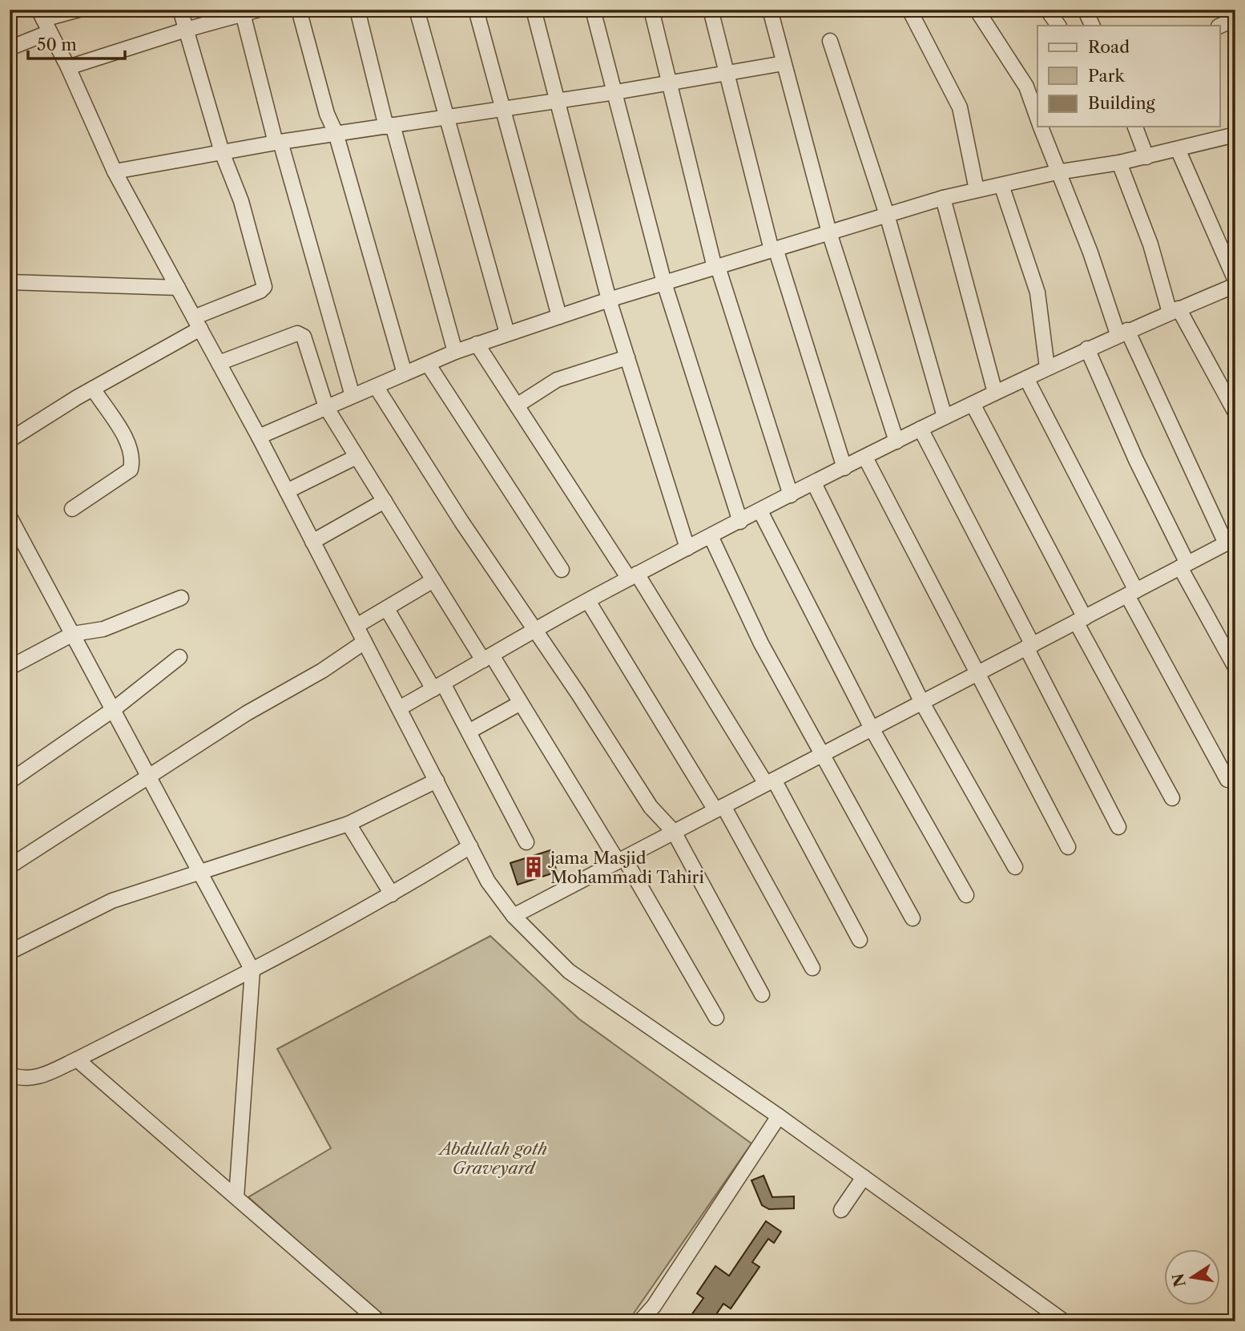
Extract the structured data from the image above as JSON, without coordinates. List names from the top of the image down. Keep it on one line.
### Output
{"parks":["Abdullah goth Graveyard"],"places":{"building":["jama Masjid Mohammadi Tahiri"]},"legend":["Road","Park","Building"],"scale_bar":"50 m","north":"left"}
